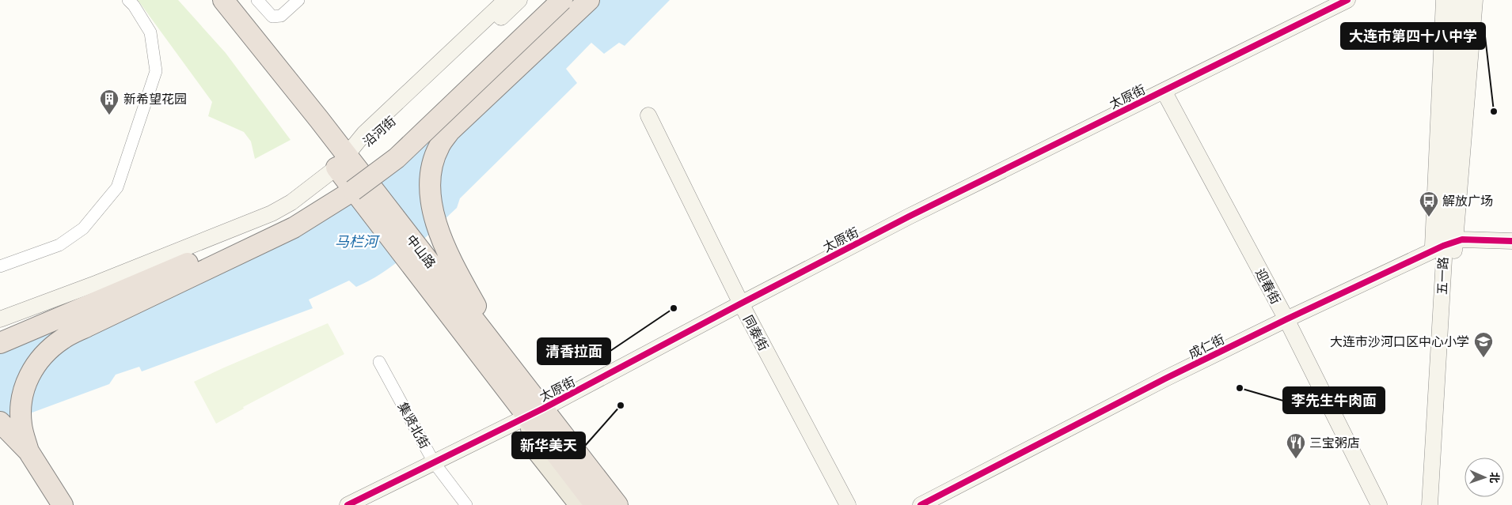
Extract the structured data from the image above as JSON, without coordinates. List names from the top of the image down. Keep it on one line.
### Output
{"streets":{"highway":["中山路"],"street":["太原街","沿河街","五一路","迎春街","同泰街","成仁街","集贤北街"]},"crossings":[["太原街","中山路"],["太原街","迎春街"],["太原街","同泰街"],["太原街","集贤北街"],["沿河街","中山路"],["五一路","成仁街"],["迎春街","成仁街"]],"water":["马栏河"],"places":{"other":["大连市第四十八中学","清香拉面","李先生牛肉面","新华美天"],"building":["新希望花园"],"bus stop":["解放广场"],"school or university":["大连市沙河口区中心小学"],"restaurant":["三宝粥店"]},"north":"right"}
